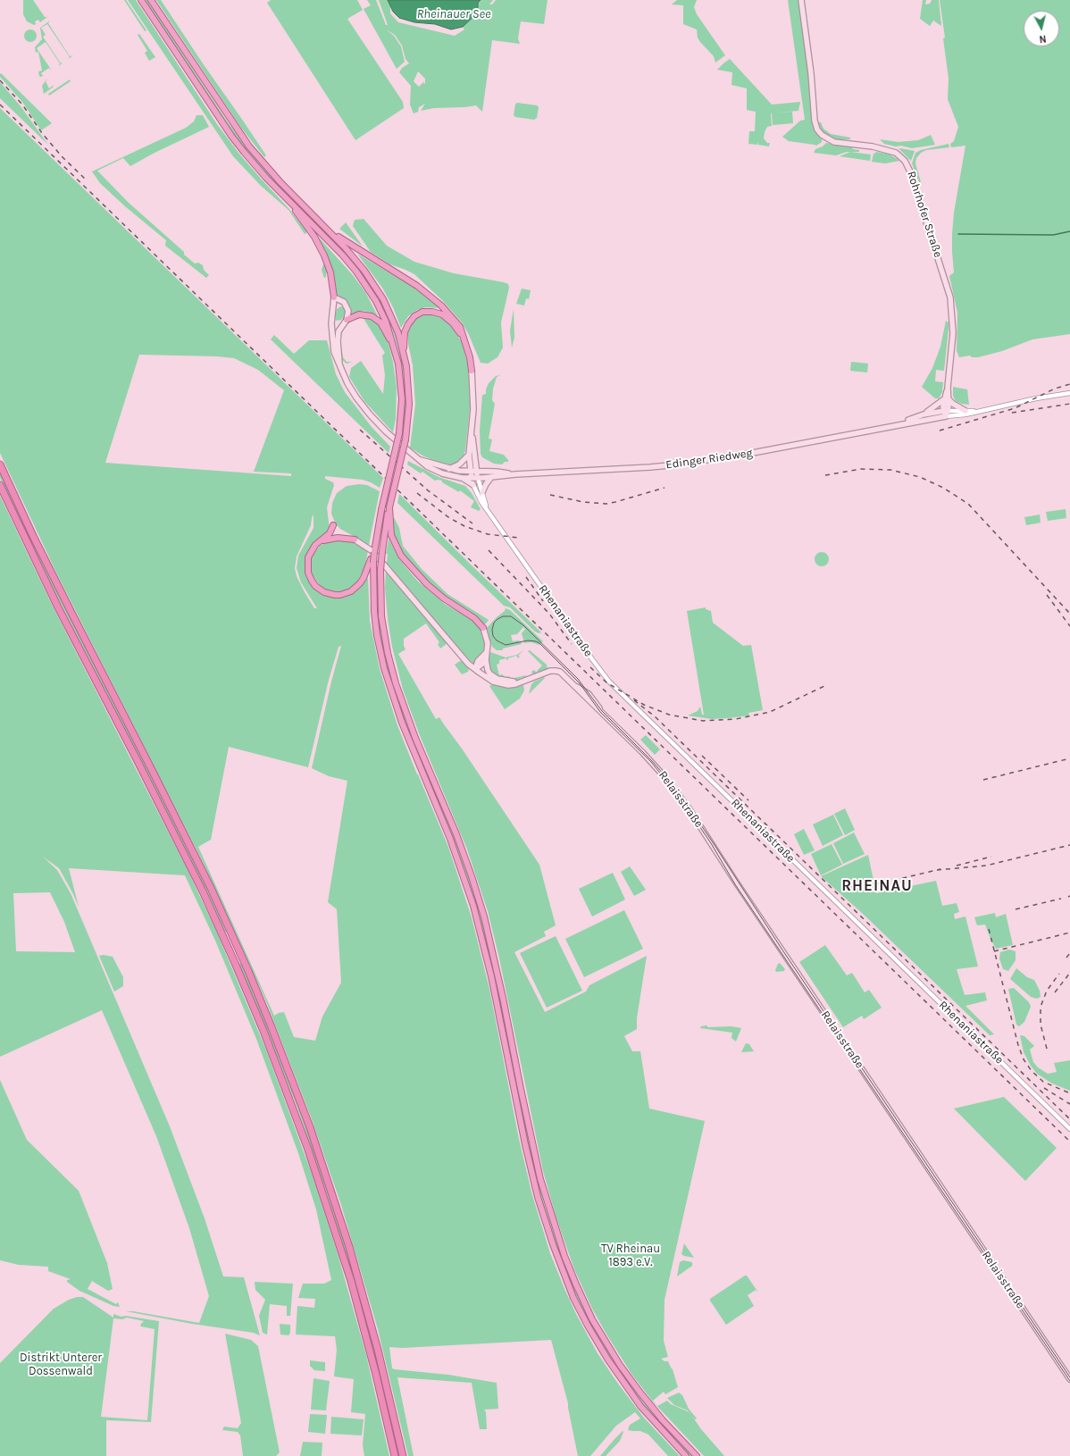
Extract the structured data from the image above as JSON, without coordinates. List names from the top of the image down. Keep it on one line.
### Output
{"streets":{"main road":["Rohrhofer Straße","Edinger Riedweg","Rhenaniastraße","Relaisstraße"]},"crossings":[["Rohrhofer Straße","Edinger Riedweg"],["Edinger Riedweg","Rhenaniastraße"]],"districts":["RHEINAU"],"water":["Rheinauer See"],"parks":["TV Rheinau 1893 e.V.","Distrikt Unterer Dossenwald"],"north":"bottom"}
